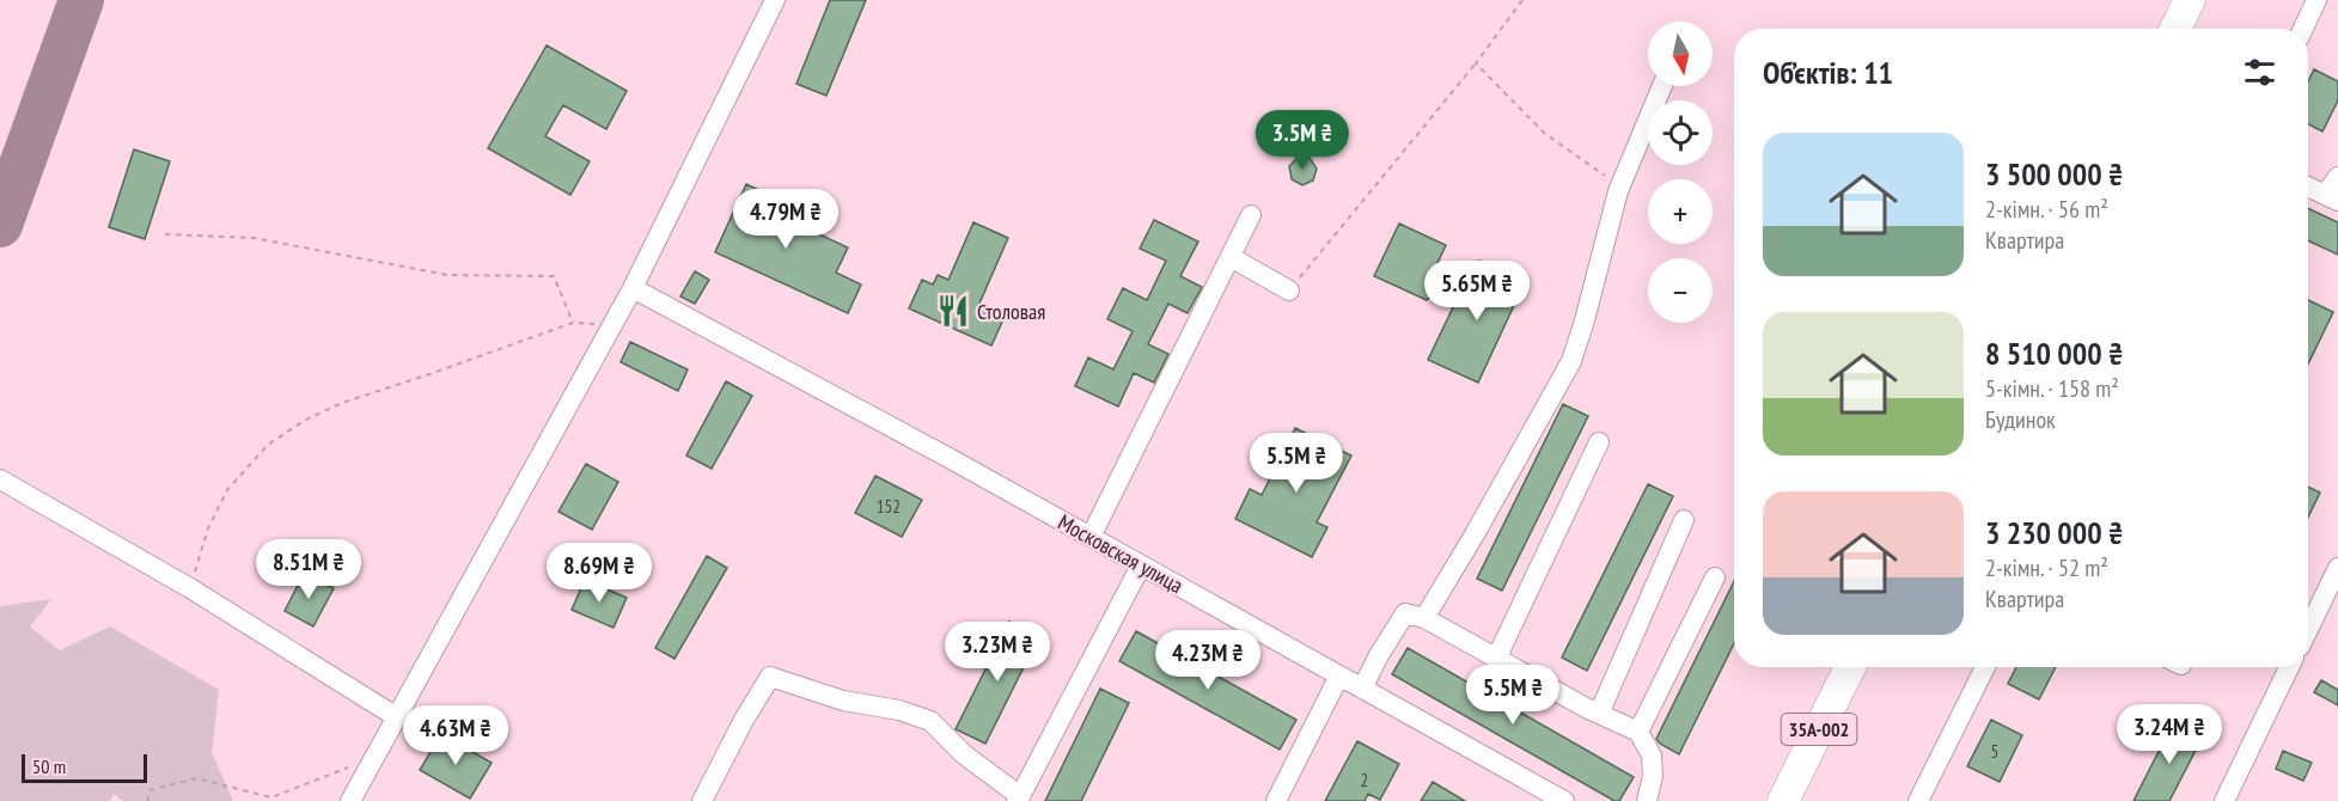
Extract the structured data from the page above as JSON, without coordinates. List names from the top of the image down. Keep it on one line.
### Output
{"streets":{"highway":["35А-002"],"street":["Московская улица"]},"places":{"restaurant":["Столовая"]},"house_numbers":["152","5","2"],"scale_bar":"50 m","north":"bottom","page":{"map_buttons":["+","−"],"heading":"Об’єктів: 11","price":["3.5M ₴","4.79M ₴","5.65M ₴","5.5M ₴","8.51M ₴","8.69M ₴","3.23M ₴","4.23M ₴","5.5M ₴","3.24M ₴","4.63M ₴"],"list":[{"name":"3 500 000 ₴","note":"2-кімн. · 56 m² · Квартира"},{"name":"8 510 000 ₴","note":"5-кімн. · 158 m² · Будинок"},{"name":"3 230 000 ₴","note":"2-кімн. · 52 m² · Квартира"}],"scale":"50 m"}}
